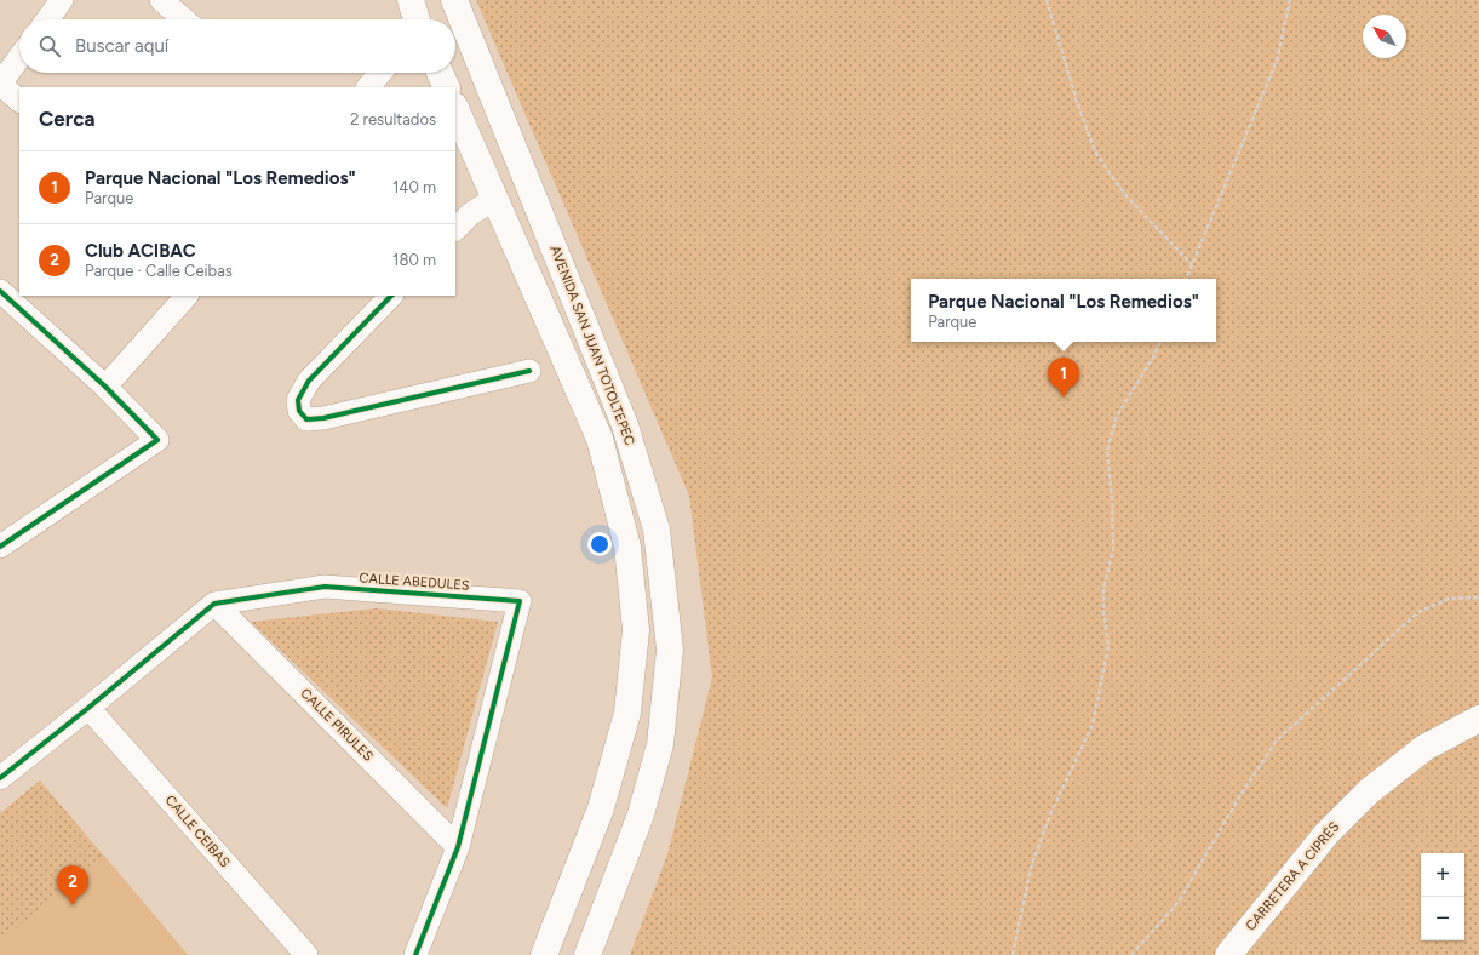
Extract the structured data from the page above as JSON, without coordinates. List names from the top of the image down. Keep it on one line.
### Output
{"streets":{"main road":["AVENIDA SAN JUAN TOTOLTEPEC","CARRETERA A CIPRÉS"],"street":["CALLE ABEDULES","CALLE PIRULES","CALLE CEIBAS"]},"crossings":[["CALLE ABEDULES","CALLE PIRULES"]],"north":"top left","page":{"search":"Buscar aquí","heading":["Cerca","2 resultados"],"list":[{"mark":"1","name":"Parque Nacional \"Los Remedios\"","note":"Parque","value":"140 m"},{"mark":"2","name":"Club ACIBAC","note":"Parque · Calle Ceibas","value":"180 m"}],"popup":["Parque Nacional \"Los Remedios\"","Parque"],"pins":["1","2"],"map_buttons":["+","−"]}}
